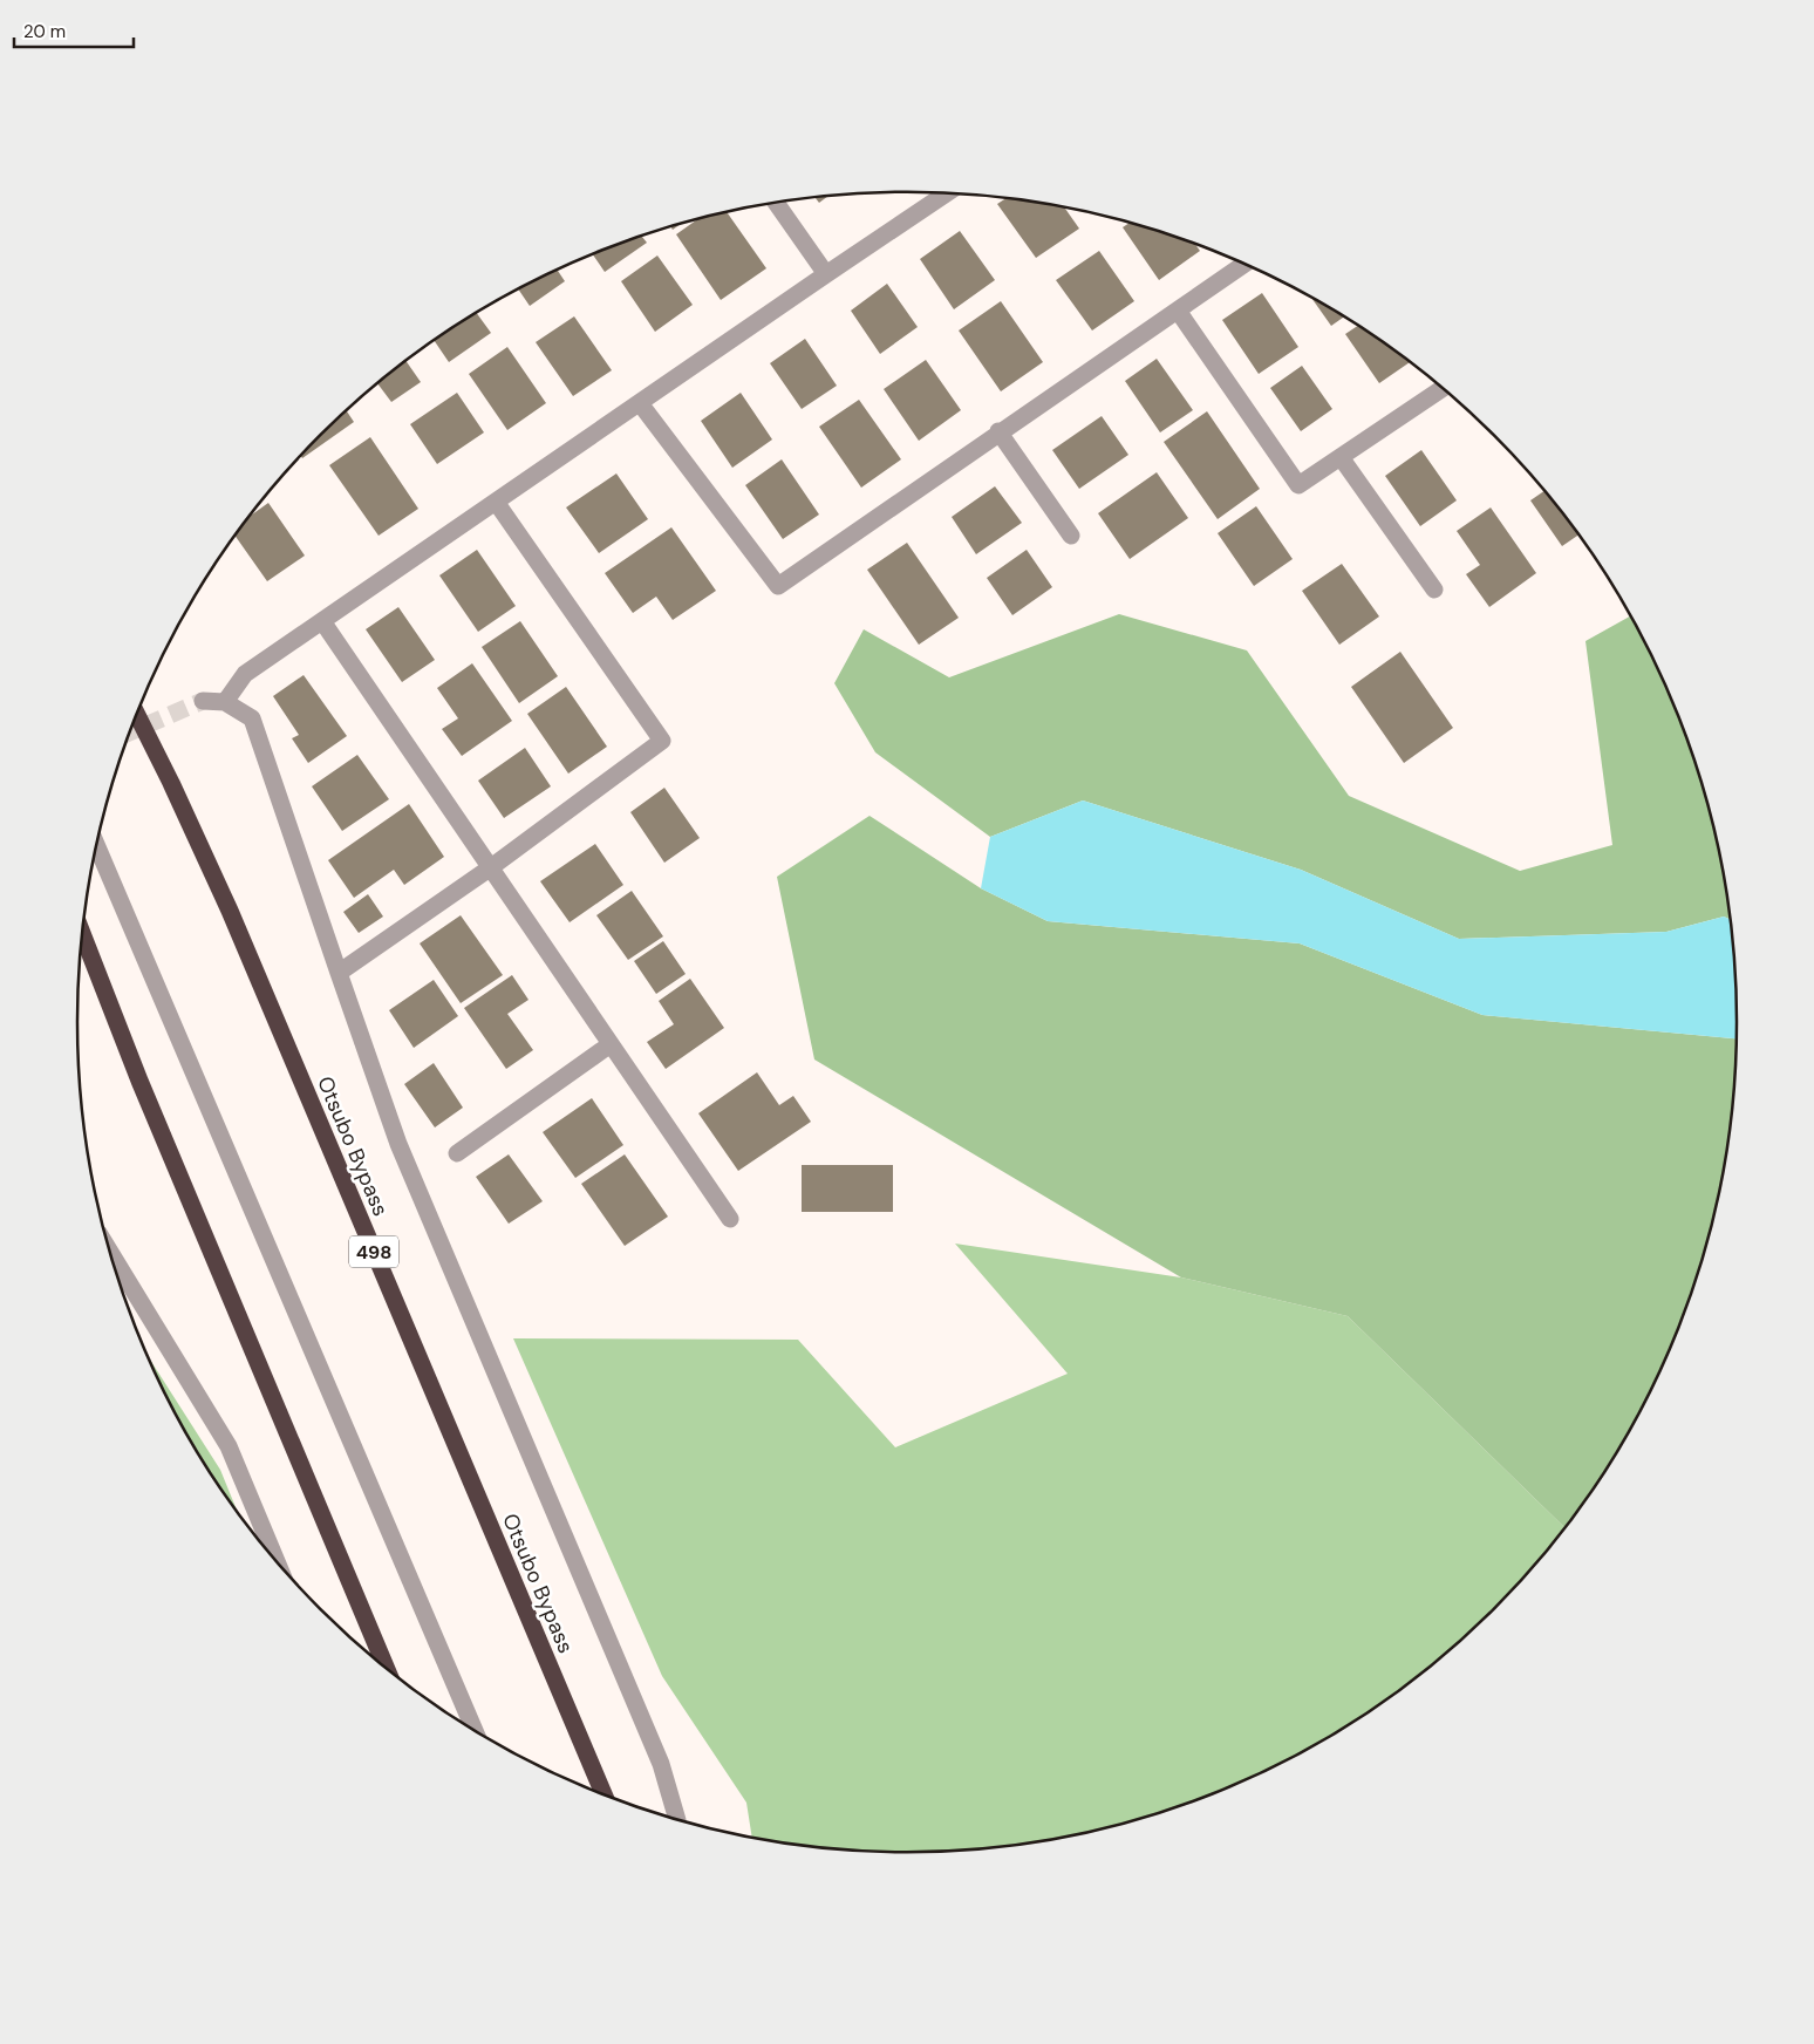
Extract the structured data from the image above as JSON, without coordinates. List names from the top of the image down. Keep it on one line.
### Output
{"streets":{"highway":["Otsubo Bypass","498"]},"scale_bar":"20 m"}
